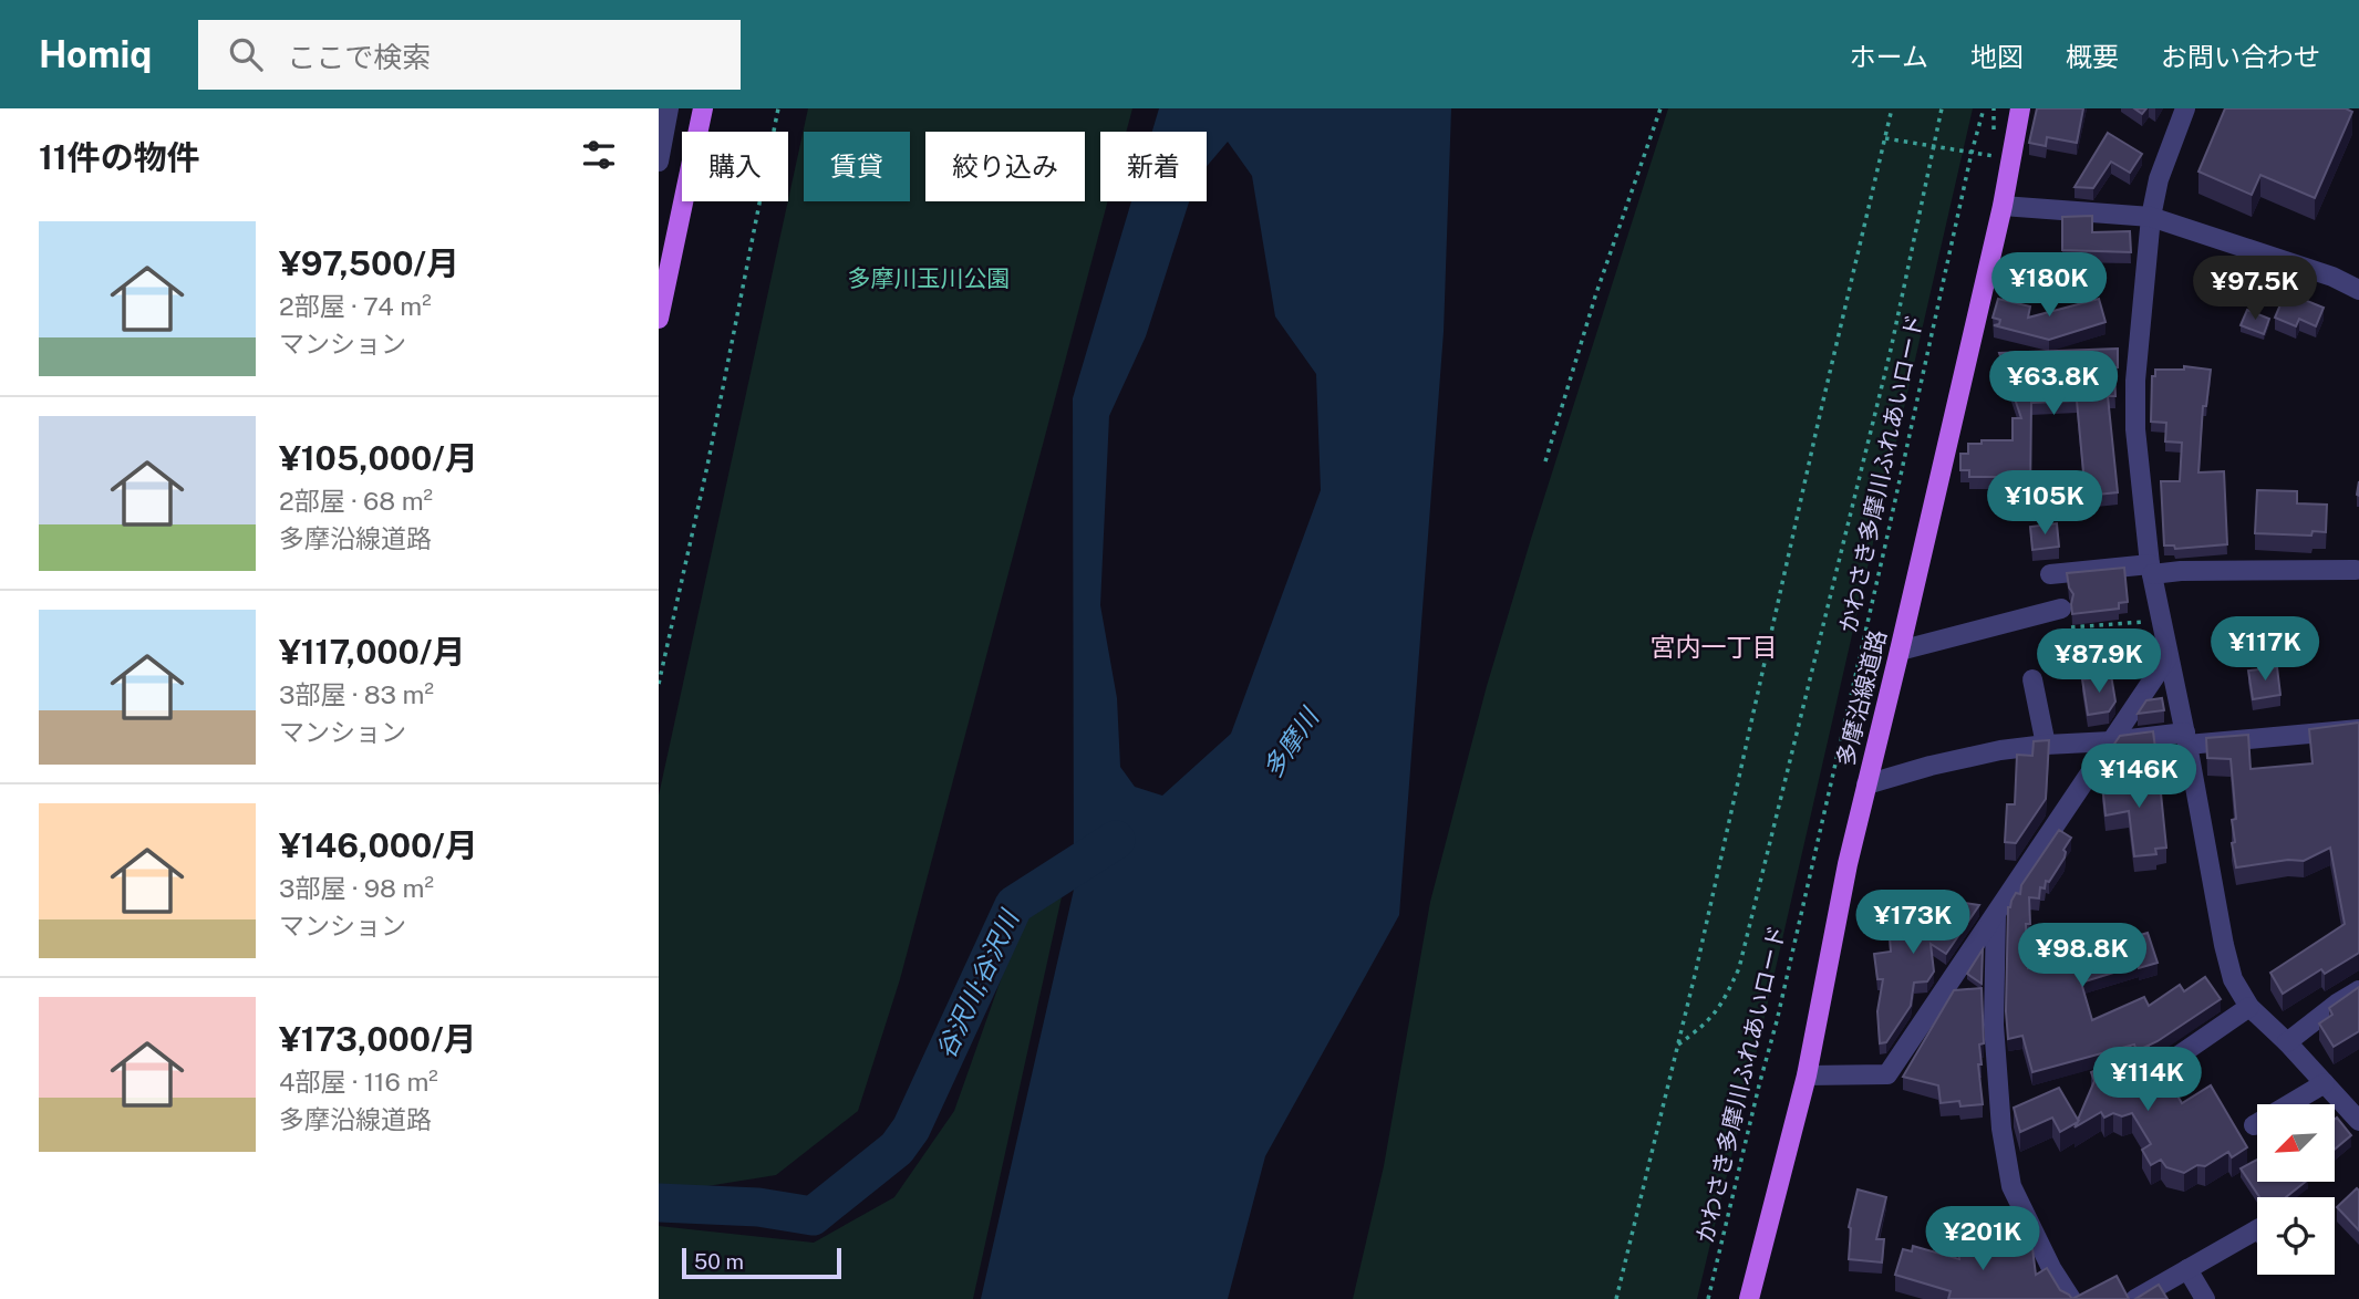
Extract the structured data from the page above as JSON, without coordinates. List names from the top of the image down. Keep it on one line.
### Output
{"streets":{"main road":["多摩沿線道路"],"path":["かわさき多摩川ふれあいロード"]},"districts":["宮内一丁目"],"water":["多摩川","谷沢川;谷沢川"],"parks":["多摩川玉川公園"],"scale_bar":"50 m","north":"bottom left","page":{"header":"Homiq","search":"ここで検索","nav":["ホーム","地図","概要","お問い合わせ"],"heading":"11件の物件","chip":["購入","賃貸","絞り込み","新着"],"list":[{"name":"¥97,500/月","note":"2部屋 · 74 m² · マンション"},{"name":"¥105,000/月","note":"2部屋 · 68 m² · 多摩沿線道路"},{"name":"¥117,000/月","note":"3部屋 · 83 m² · マンション"},{"name":"¥146,000/月","note":"3部屋 · 98 m² · マンション"},{"name":"¥173,000/月","note":"4部屋 · 116 m² · 多摩沿線道路"}],"price":["¥180K","¥97.5K","¥63.8K","¥105K","¥117K","¥87.9K","¥146K","¥173K","¥98.8K","¥114K","¥201K"],"scale":"50 m"}}
